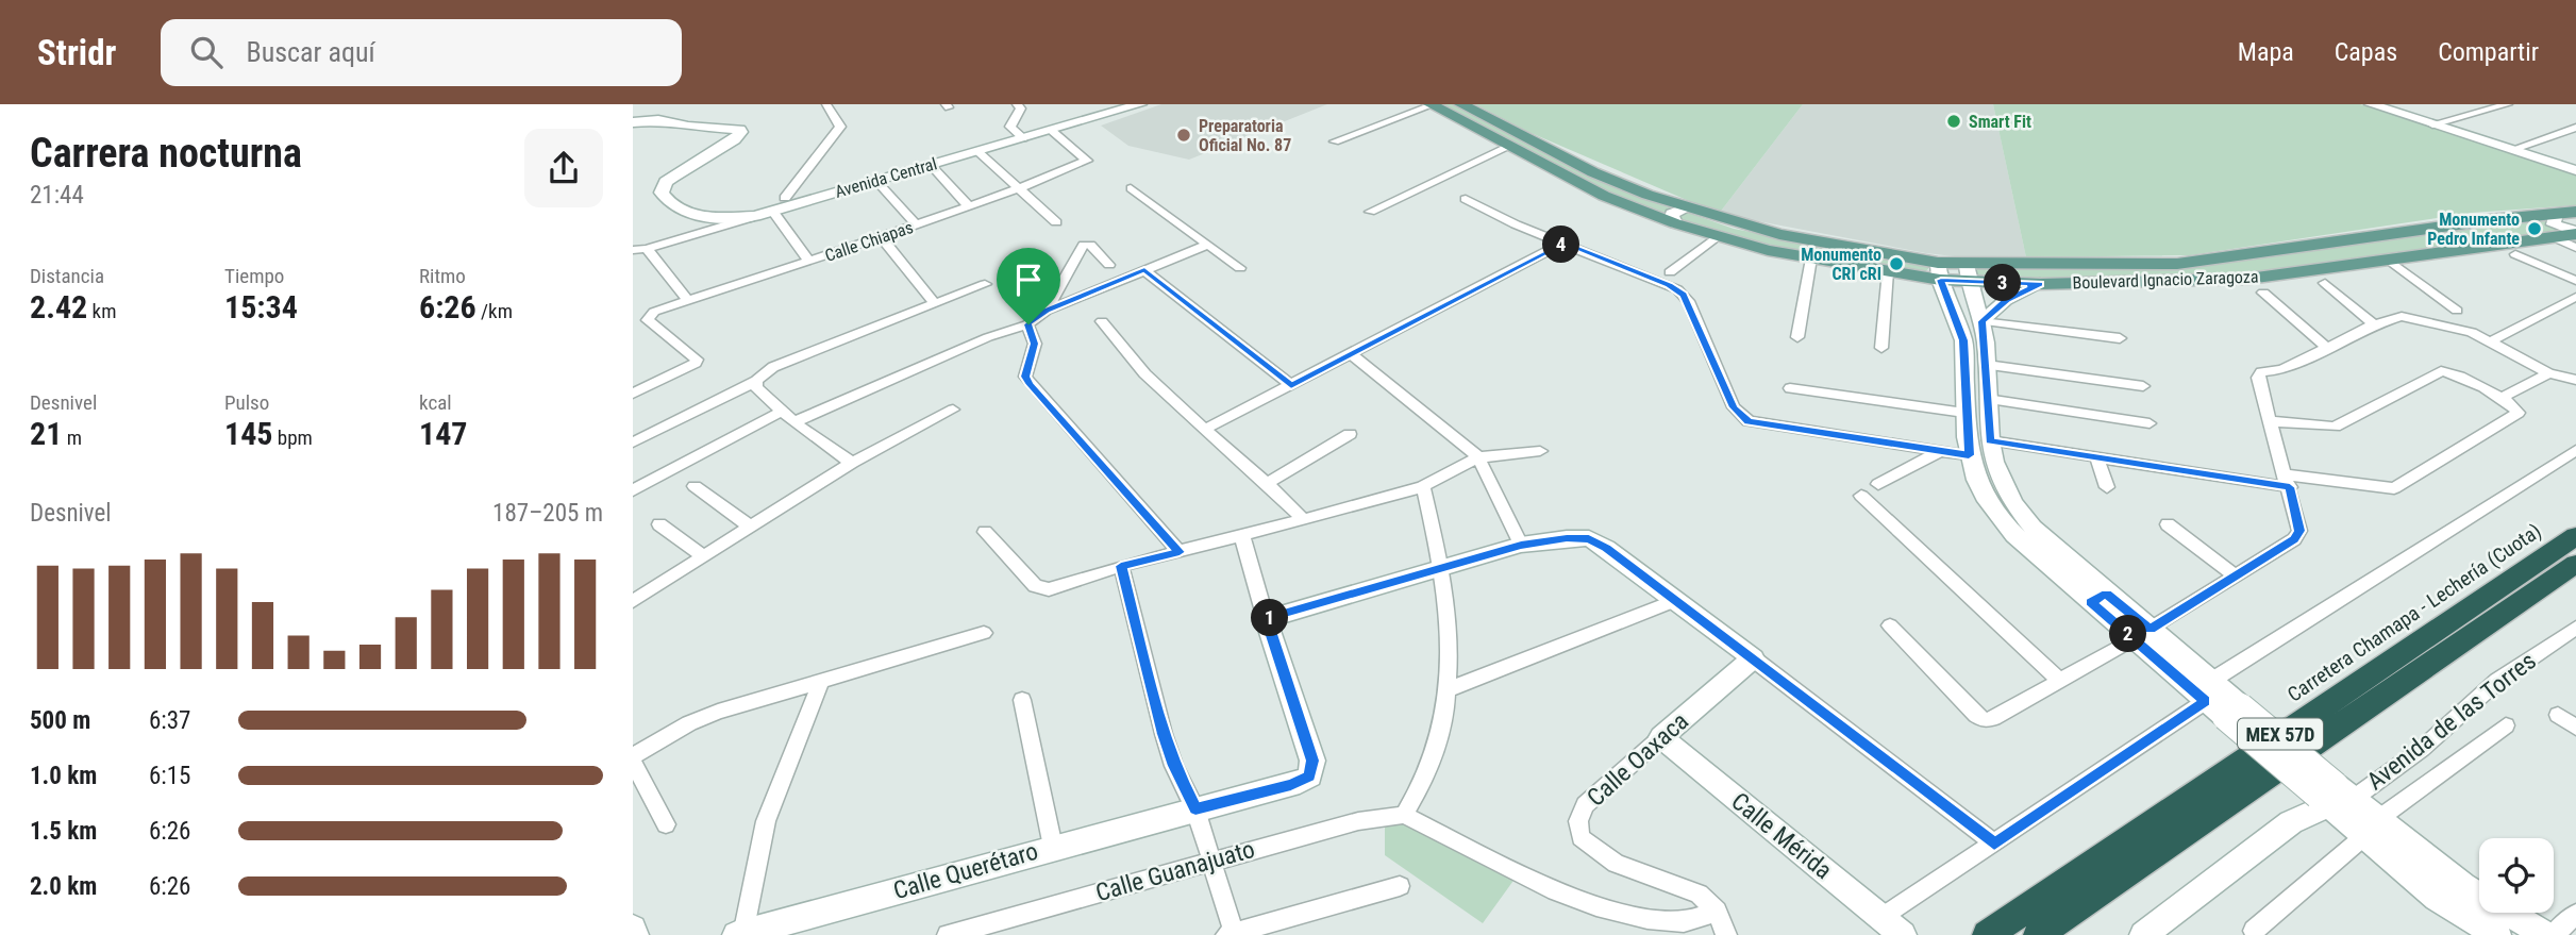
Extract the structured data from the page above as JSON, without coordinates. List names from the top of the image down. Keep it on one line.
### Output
{"streets":{"highway":["Carretera Chamapa - Lechería (Cuota)","MEX 57D"],"main road":["Boulevard Ignacio Zaragoza"],"street":["Avenida Central","Calle Chiapas","Avenida de las Torres","Calle Oaxaca","Calle Mérida","Calle Querétaro","Calle Guanajuato"]},"crossings":[["Avenida Central","Calle Chiapas"],["Calle Oaxaca","Calle Mérida"]],"places":["Smart Fit","Preparatoria Oficial No. 87","Monumento Pedro Infante","Monumento CRI cRI"],"page":{"header":"Stridr","search":"Buscar aquí","nav":["Mapa","Capas","Compartir"],"heading":["Carrera nocturna","21:44"],"pins":["4","3","1","2"],"stats":[["Distancia","2.42 km"],["Tiempo","15:34"],["Ritmo","6:26 /km"],["Desnivel","21 m"],["Pulso","145 bpm"],["kcal","147"]],"chart":["Desnivel","187–205 m"],"list":[{"name":"500 m","note":"6:37"},{"name":"1.0 km","note":"6:15"},{"name":"1.5 km","note":"6:26"},{"name":"2.0 km","note":"6:26"}]}}
